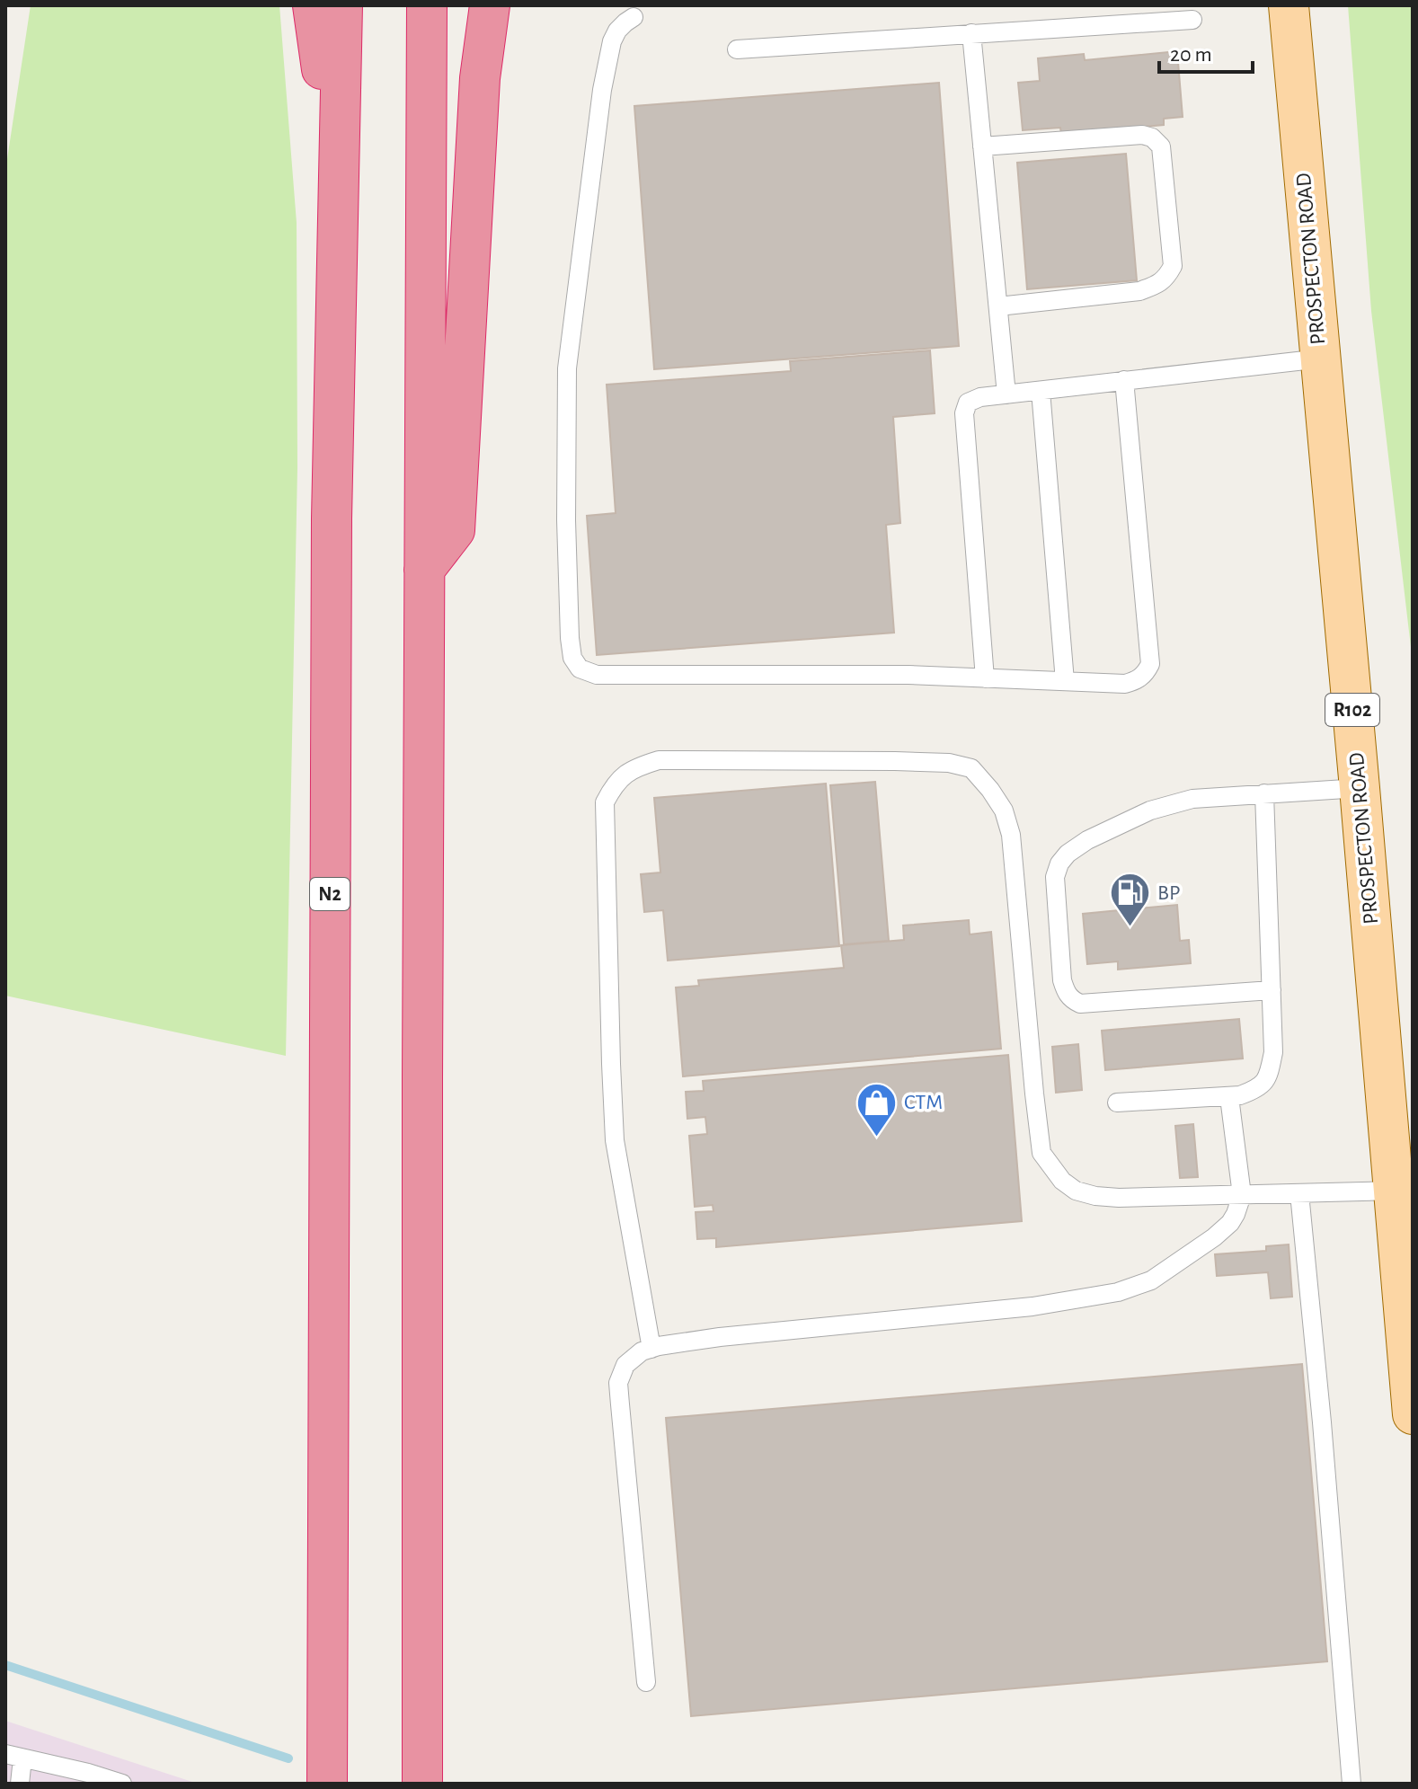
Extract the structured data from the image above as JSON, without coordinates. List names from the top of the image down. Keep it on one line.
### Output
{"streets":{"highway":["N2"],"main road":["PROSPECTON ROAD","R102"]},"places":{"fuel station":["BP"],"shop":["CTM"]},"scale_bar":"20 m"}
